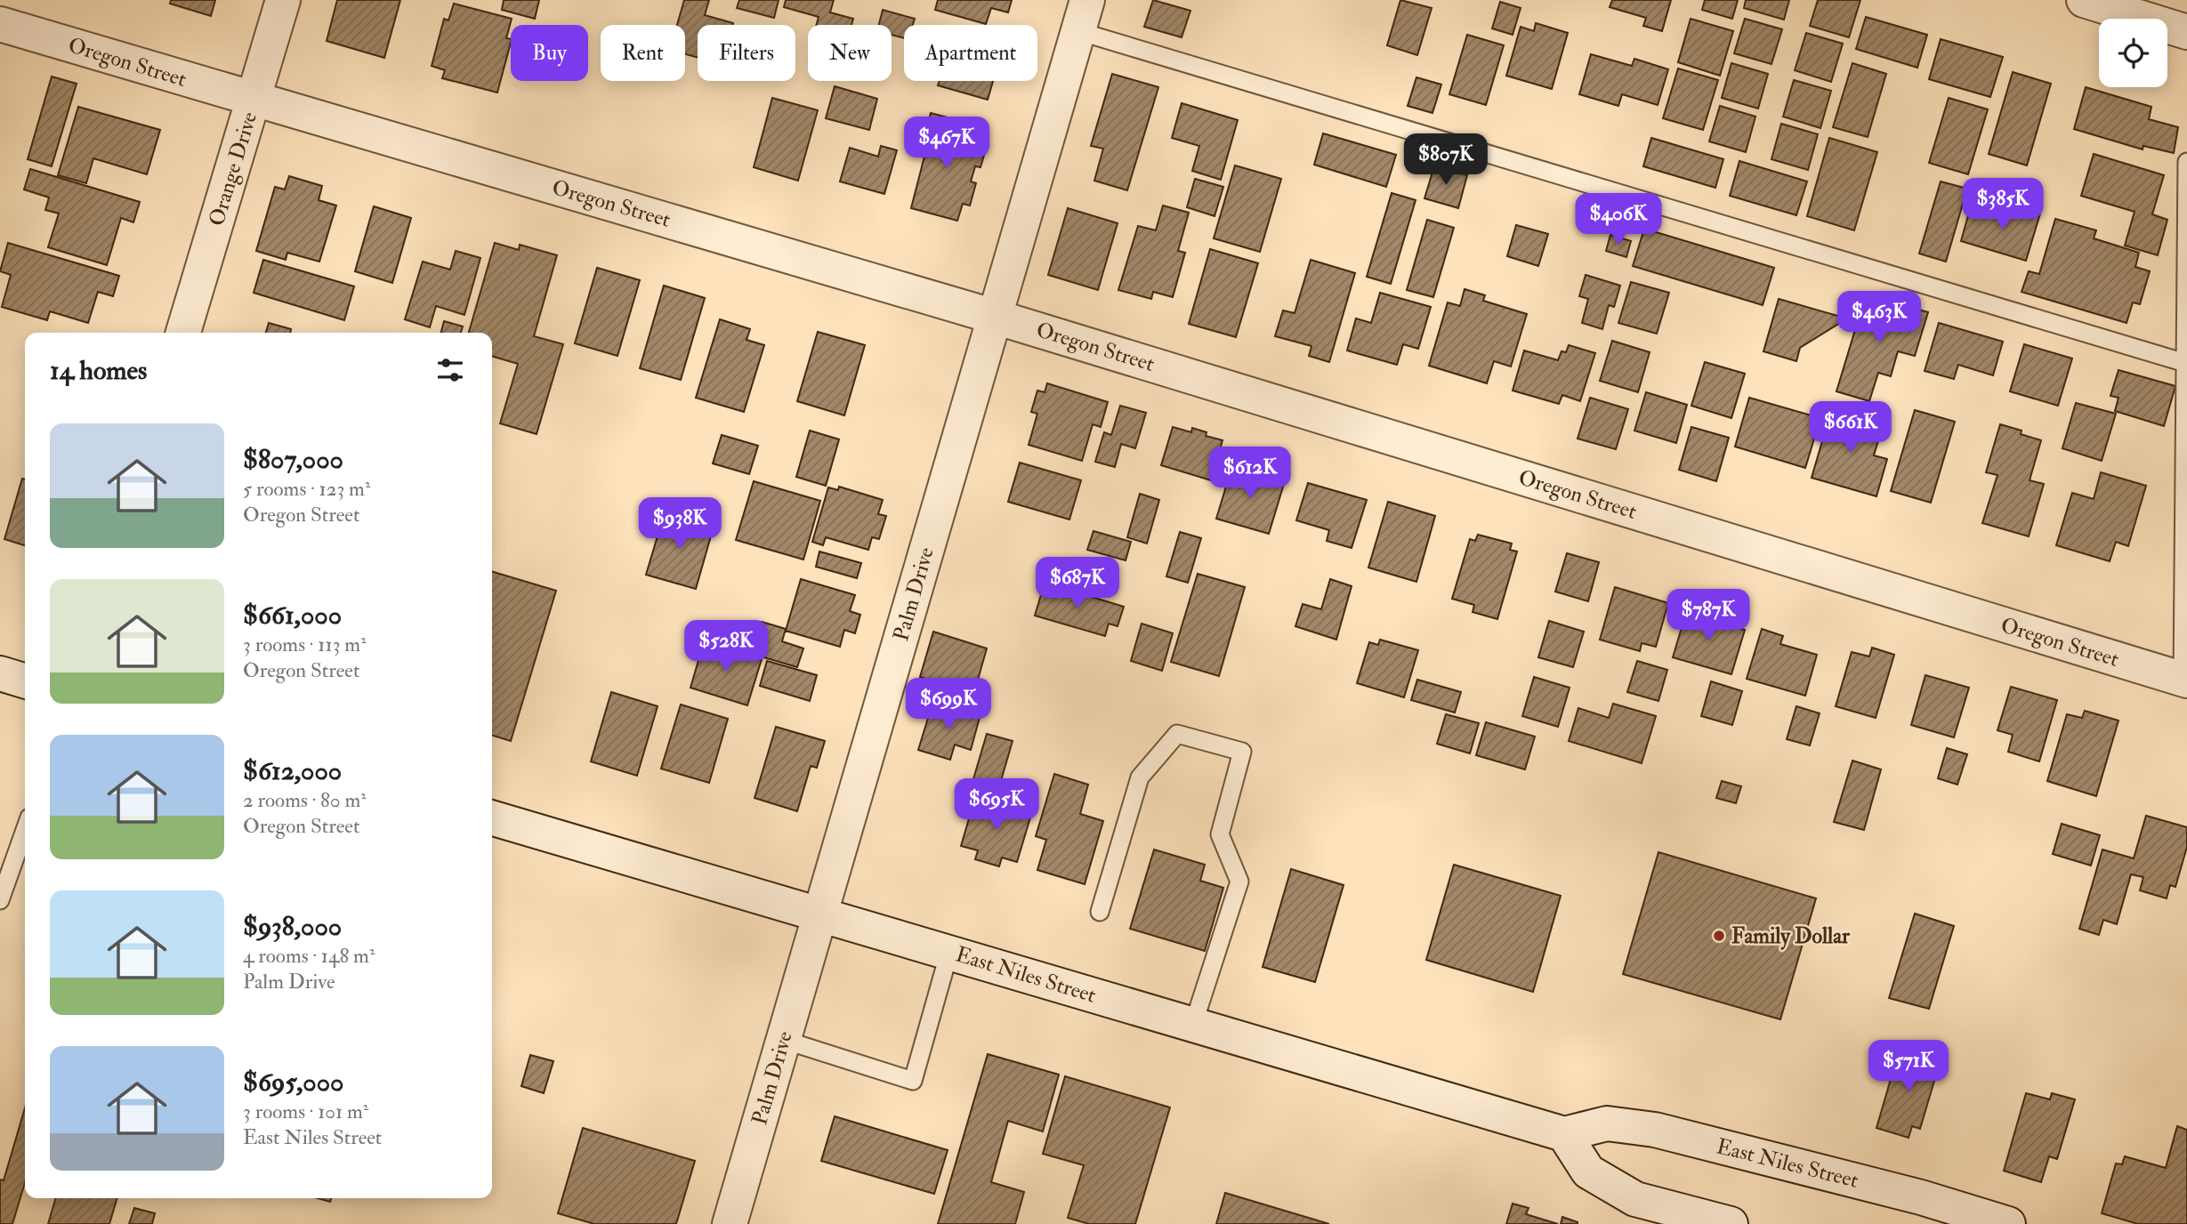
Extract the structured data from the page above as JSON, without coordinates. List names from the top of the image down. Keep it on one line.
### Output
{"streets":{"street":["Oregon Street","Orange Drive","Palm Drive","East Niles Street"]},"crossings":[["Oregon Street","Orange Drive"],["Oregon Street","Palm Drive"],["Palm Drive","East Niles Street"]],"places":["Family Dollar"],"page":{"chip":["Buy","Rent","Filters","New","Apartment"],"price":["$467K","$807K","$385K","$406K","$463K","$661K","$612K","$938K","$687K","$787K","$528K","$699K","$695K","$571K"],"heading":"14 homes","list":[{"name":"$807,000","note":"5 rooms · 123 m² · Oregon Street"},{"name":"$661,000","note":"3 rooms · 113 m² · Oregon Street"},{"name":"$612,000","note":"2 rooms · 80 m² · Oregon Street"},{"name":"$938,000","note":"4 rooms · 148 m² · Palm Drive"},{"name":"$695,000","note":"3 rooms · 101 m² · East Niles Street"}]}}
